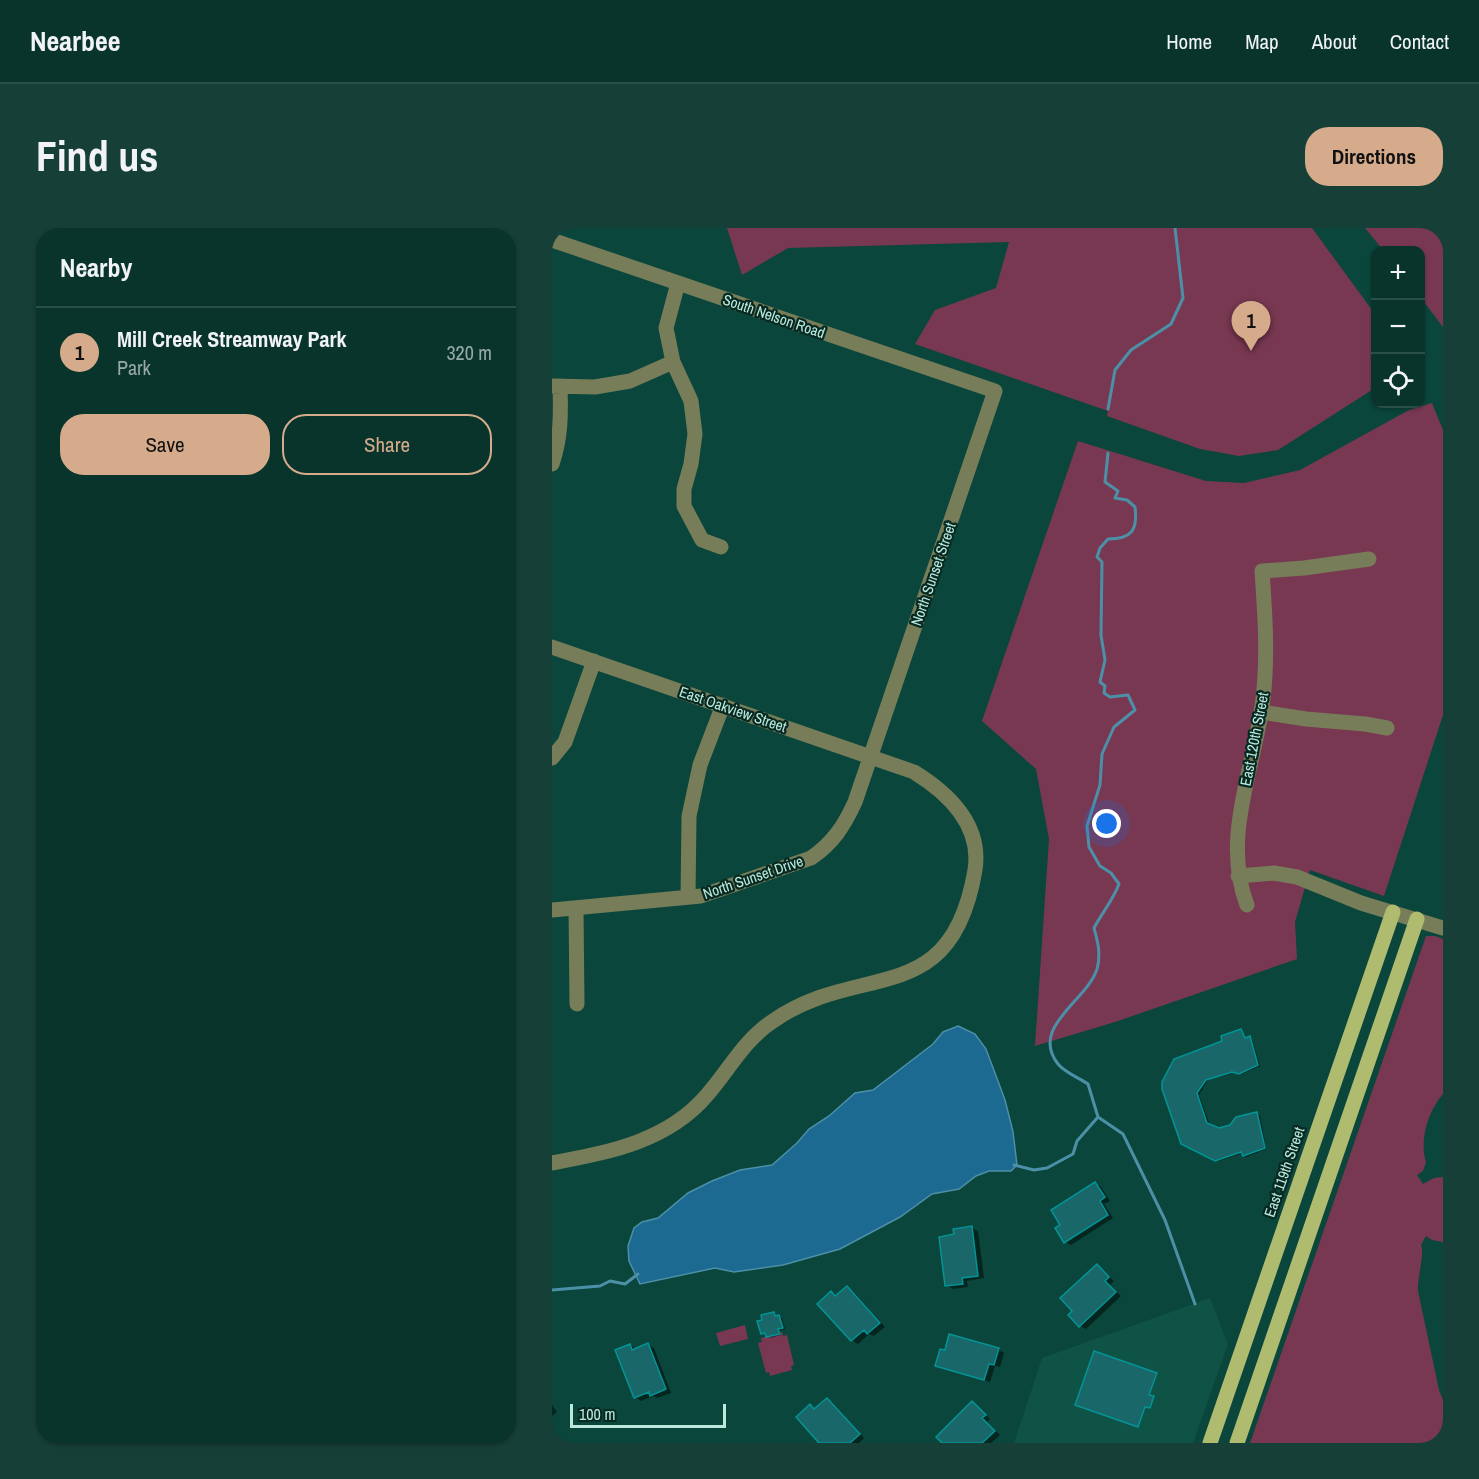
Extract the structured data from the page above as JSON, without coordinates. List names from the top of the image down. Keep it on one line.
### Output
{"streets":{"main road":["East 119th Street"],"street":["South Nelson Road","North Sunset Street","East Oakview Street","East 120th Street","North Sunset Drive"]},"crossings":[["South Nelson Road","North Sunset Street"],["North Sunset Street","East Oakview Street"],["North Sunset Street","North Sunset Drive"],["East Oakview Street","North Sunset Drive"]],"scale_bar":"100 m","page":{"header":"Nearbee","nav":["Home","Map","About","Contact"],"buttons":["Directions",["Save","Share"]],"title":"Find us","heading":"Nearby","map_buttons":["+","−"],"pins":"1","list":[{"mark":"1","name":"Mill Creek Streamway Park","note":"Park","value":"320 m"}],"scale":"100 m"}}
